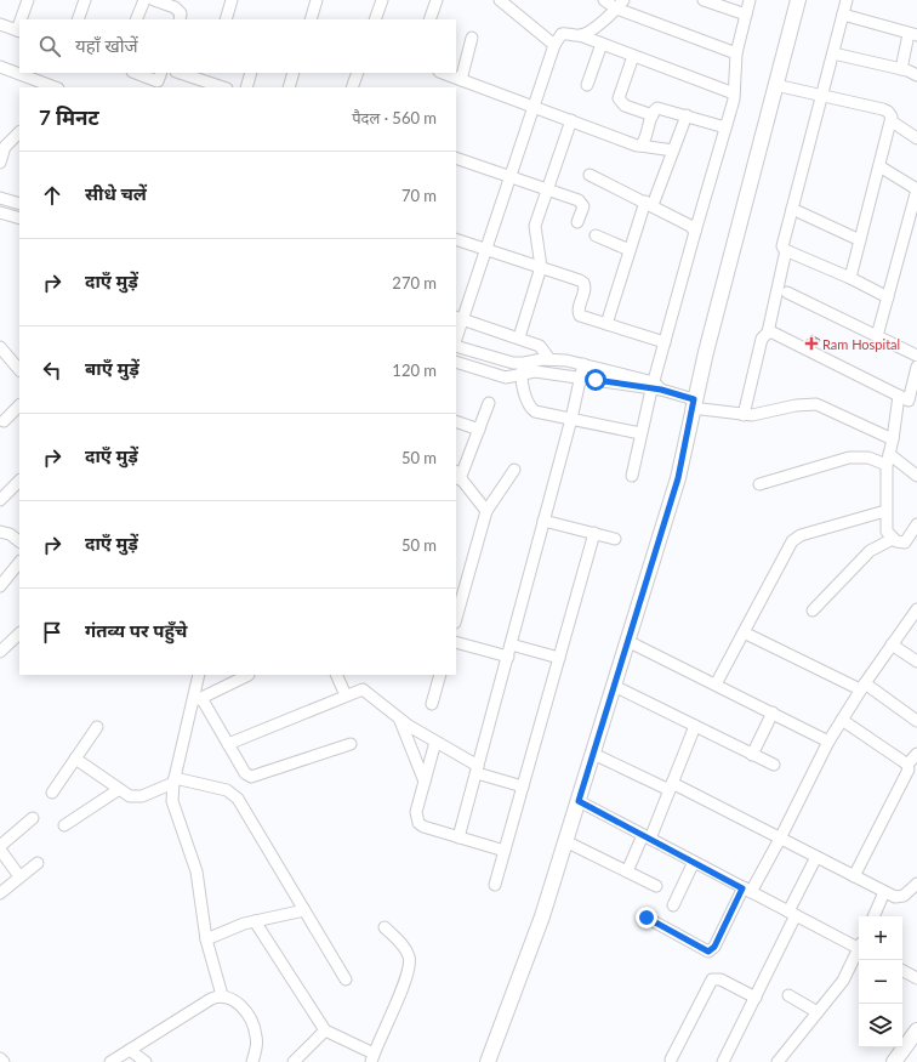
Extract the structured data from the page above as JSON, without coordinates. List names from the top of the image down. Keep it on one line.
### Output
{"places":{"health":["Ram Hospital"]},"page":{"search":"यहाँ खोजें","heading":["7 मिनट","पैदल · 560 m"],"list":[["सीधे चलें","70 m"],["दाएँ मुड़ें","270 m"],["बाएँ मुड़ें","120 m"],["दाएँ मुड़ें","50 m"],["दाएँ मुड़ें","50 m"],"गंतव्य पर पहुँचे"],"map_buttons":["+","−"]}}
